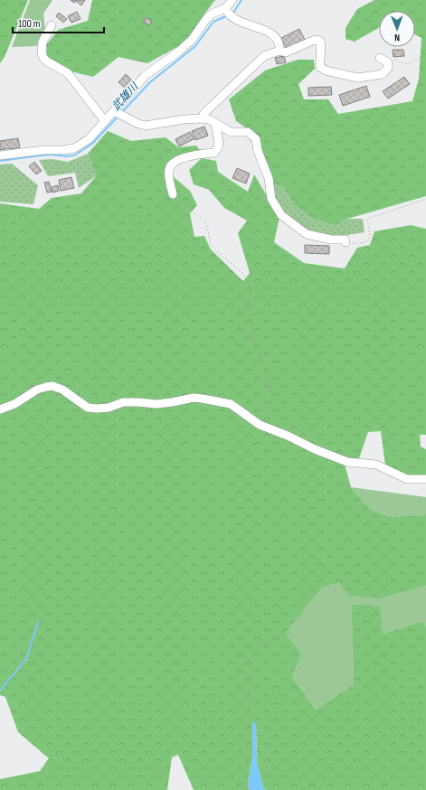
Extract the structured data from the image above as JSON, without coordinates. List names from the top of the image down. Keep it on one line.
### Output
{"water":["武雄川"],"scale_bar":"100 m","north":"bottom"}
